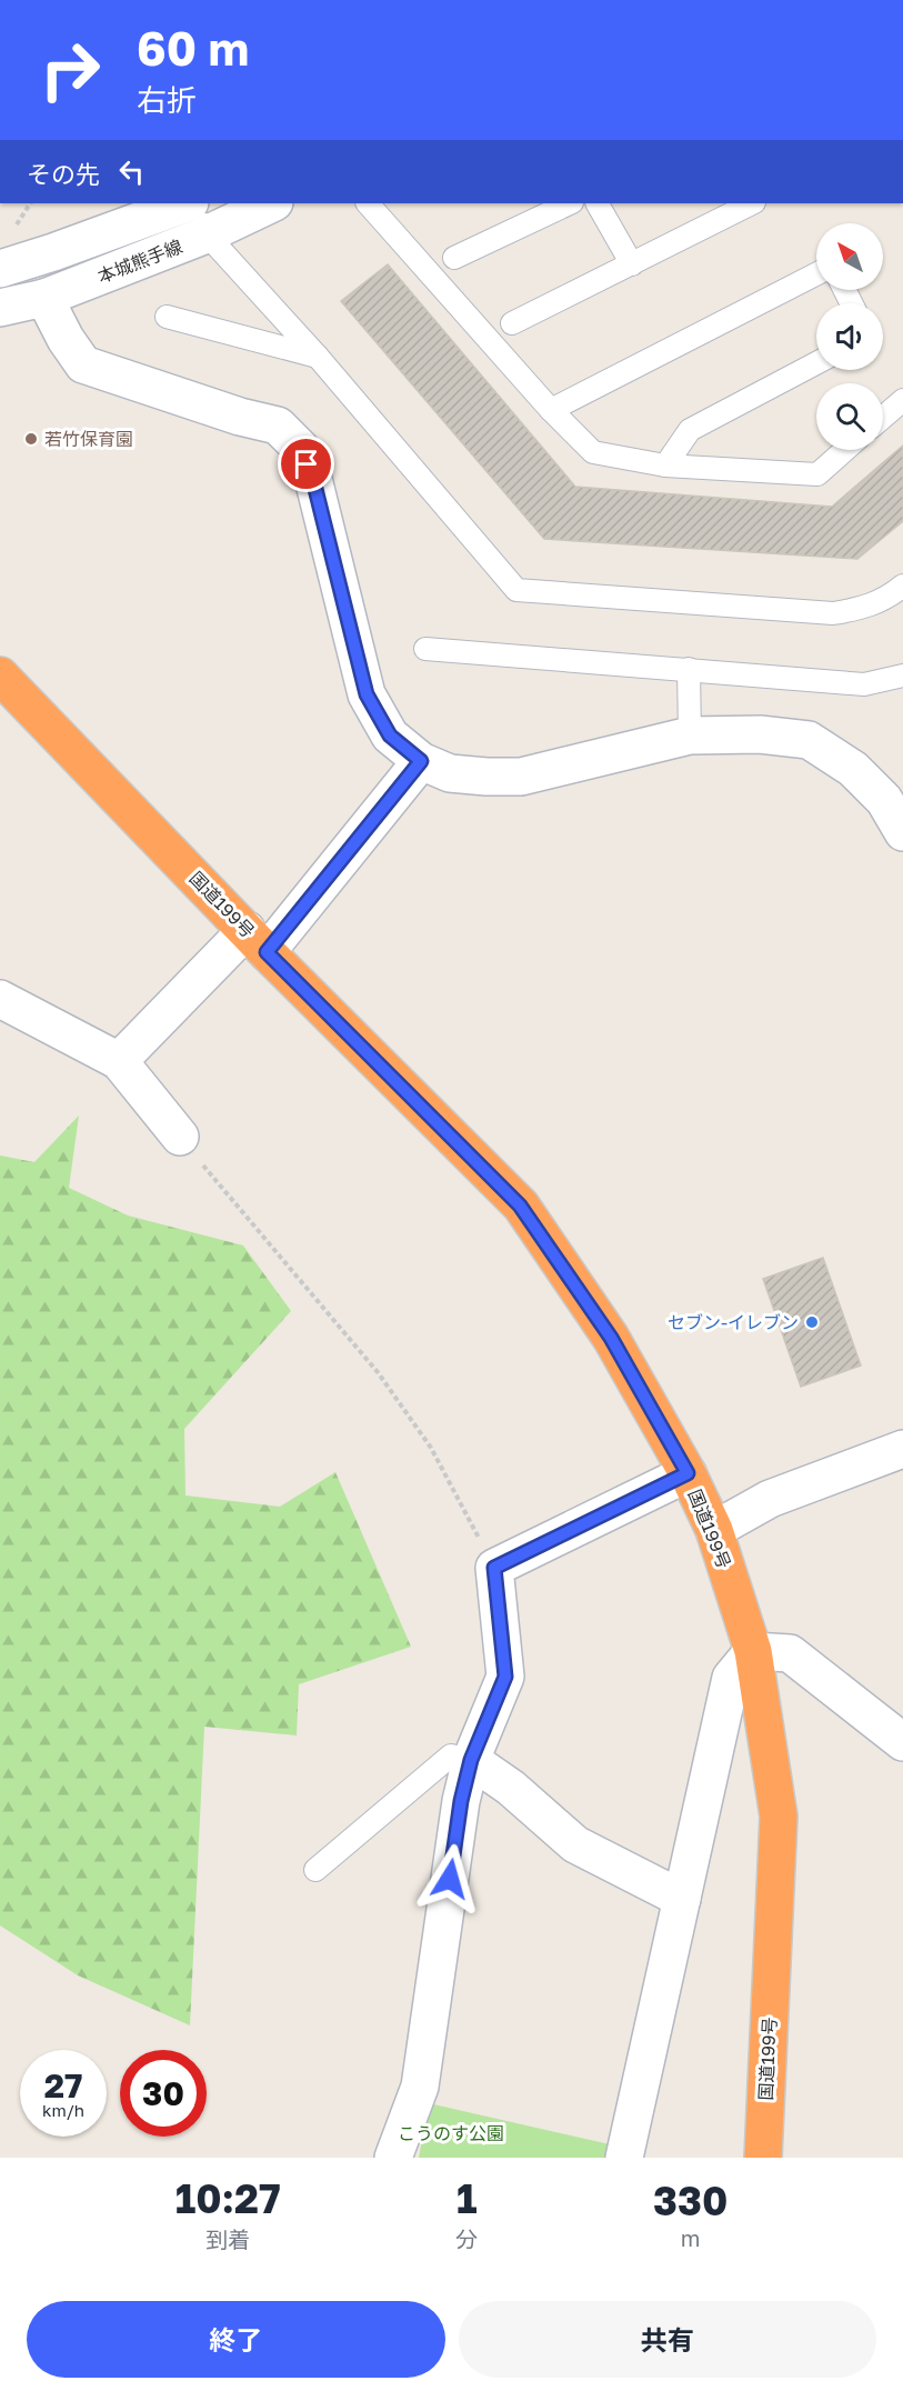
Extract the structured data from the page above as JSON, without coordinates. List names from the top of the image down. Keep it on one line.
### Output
{"streets":{"highway":["国道199号"],"street":["本城熊手線"]},"parks":["こうのす公園"],"places":["若竹保育園","セブン-イレブン"],"north":"top left","page":{"turn":["60 m","右折"],"then":"その先","speed":"27 km/h","limit":"30","eta":["10:27","到着","1","分","330","m"],"buttons":["終了","共有"]}}
